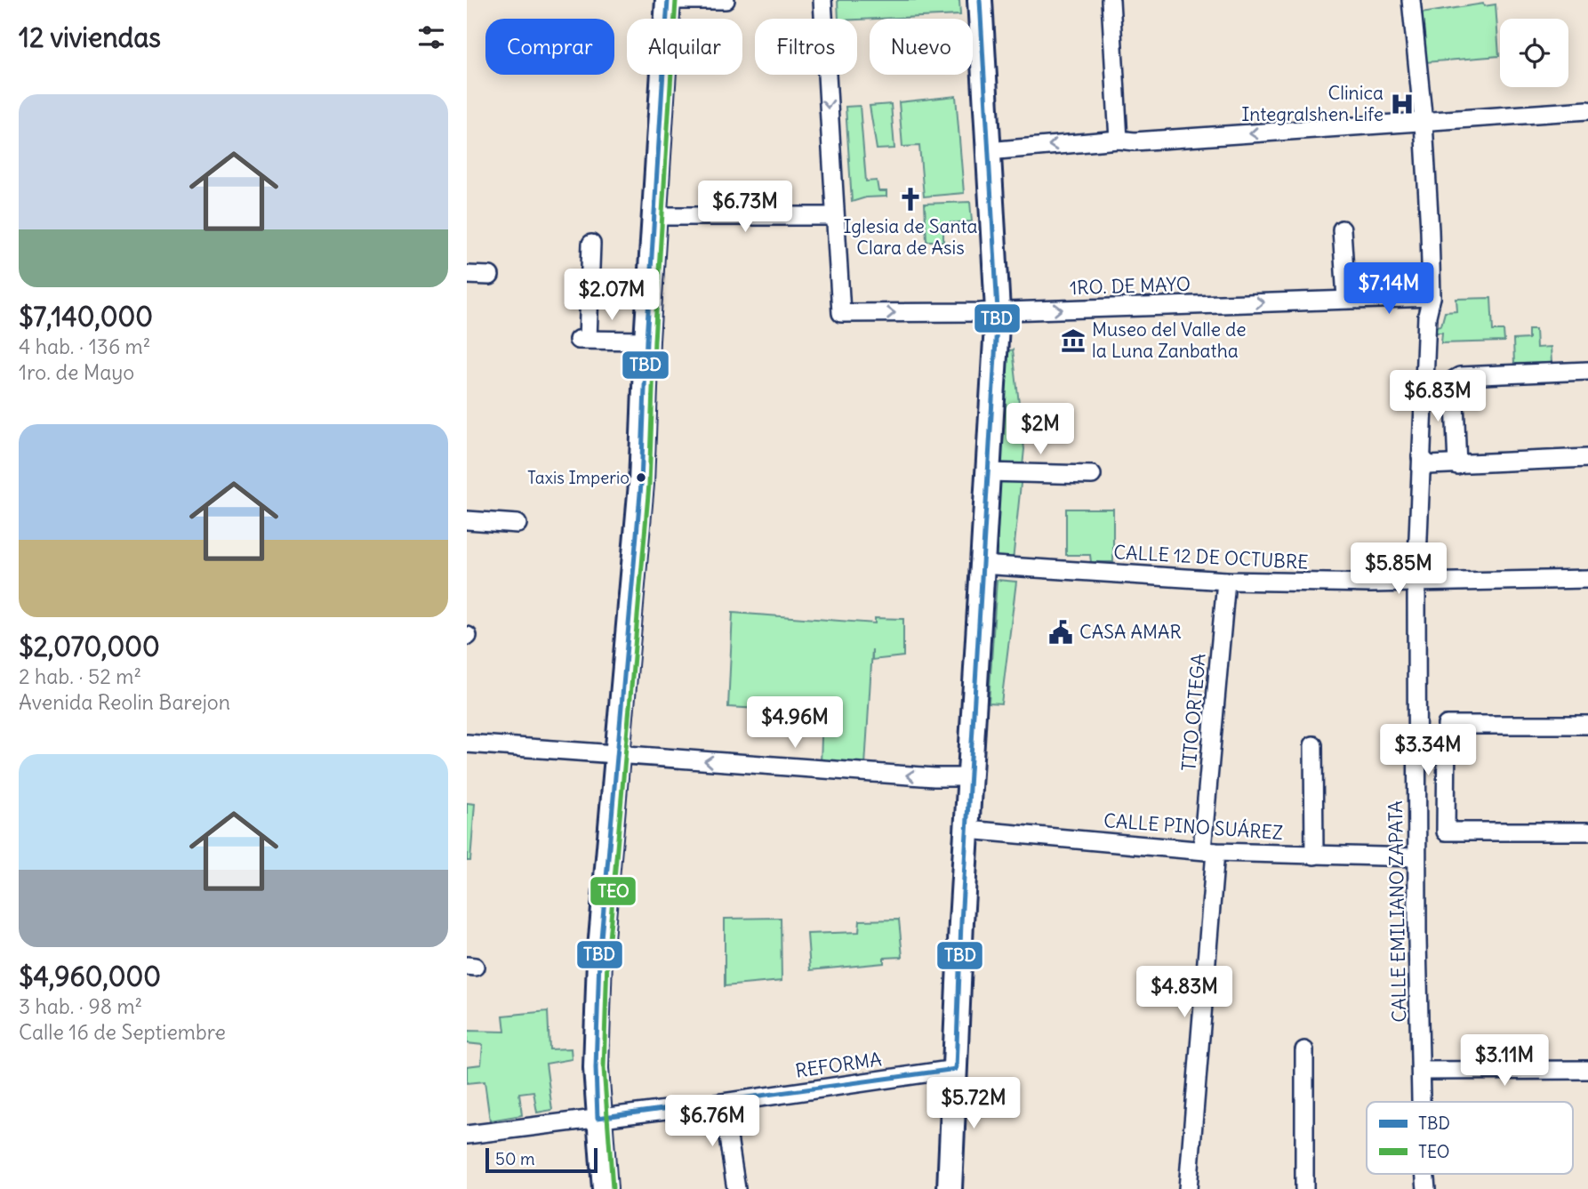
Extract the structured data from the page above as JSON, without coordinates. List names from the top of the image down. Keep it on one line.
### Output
{"streets":{"street":["1RO. DE MAYO","CALLE 12 DE OCTUBRE","TITO ORTEGA","CALLE PINO SUÁREZ","CALLE EMILIANO ZAPATA","REFORMA"]},"crossings":[["1RO. DE MAYO","CALLE EMILIANO ZAPATA"],["CALLE 12 DE OCTUBRE","TITO ORTEGA"],["CALLE 12 DE OCTUBRE","CALLE EMILIANO ZAPATA"],["TITO ORTEGA","CALLE PINO SUÁREZ"],["CALLE PINO SUÁREZ","CALLE EMILIANO ZAPATA"]],"one_way":["1RO. DE MAYO"],"places":{"hospital":["Clinica Integralshen Life"],"church":["Iglesia de Santa Clara de Asis"],"museum":["Museo del Valle de la Luna Zanbatha"],"other":["Taxis Imperio"],"public building":["CASA AMAR"]},"lines":["transit line TBD","transit line TEO"],"legend":["TBD","TEO"],"scale_bar":"50 m","page":{"heading":"12 viviendas","chip":["Comprar","Alquilar","Filtros","Nuevo"],"list":[{"name":"$7,140,000","note":"4 hab. · 136 m² · 1ro. de Mayo"},{"name":"$2,070,000","note":"2 hab. · 52 m² · Avenida Reolin Barejon"},{"name":"$4,960,000","note":"3 hab. · 98 m² · Calle 16 de Septiembre"}],"price":["$6.73M","$7.14M","$2.07M","$6.83M","$2M","$5.85M","$4.96M","$3.34M","$4.83M","$3.11M","$5.72M","$6.76M"],"scale":"50 m"}}
